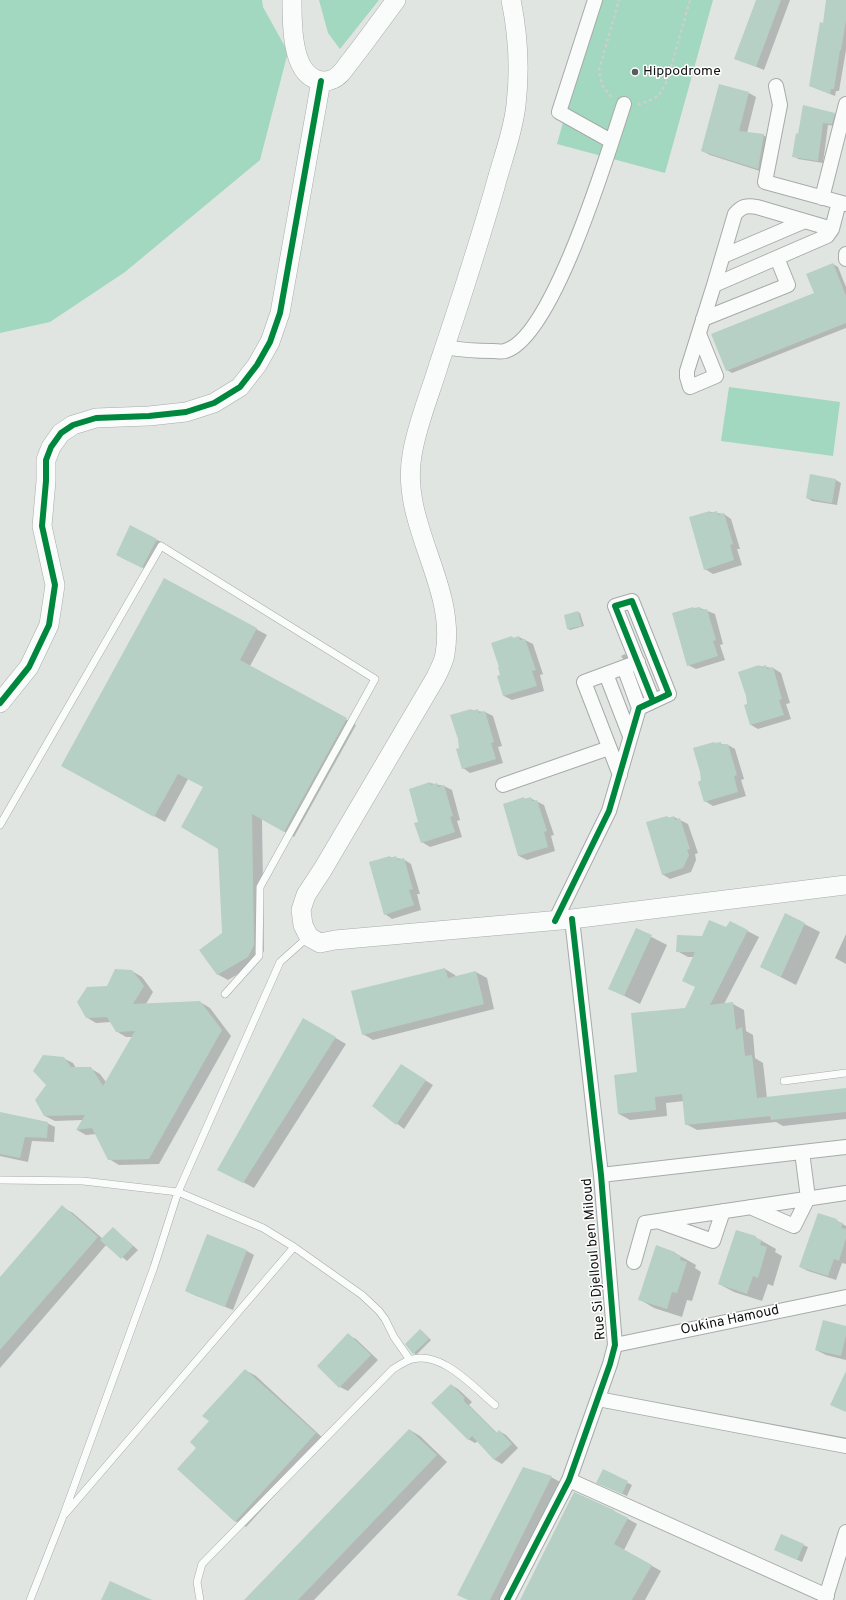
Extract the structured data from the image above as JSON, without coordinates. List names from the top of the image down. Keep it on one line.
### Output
{"streets":{"street":["Rue Si Djelloul ben Miloud","Oukina Hamoud"]},"crossings":[["Rue Si Djelloul ben Miloud","Oukina Hamoud"]],"places":["Hippodrome"]}
